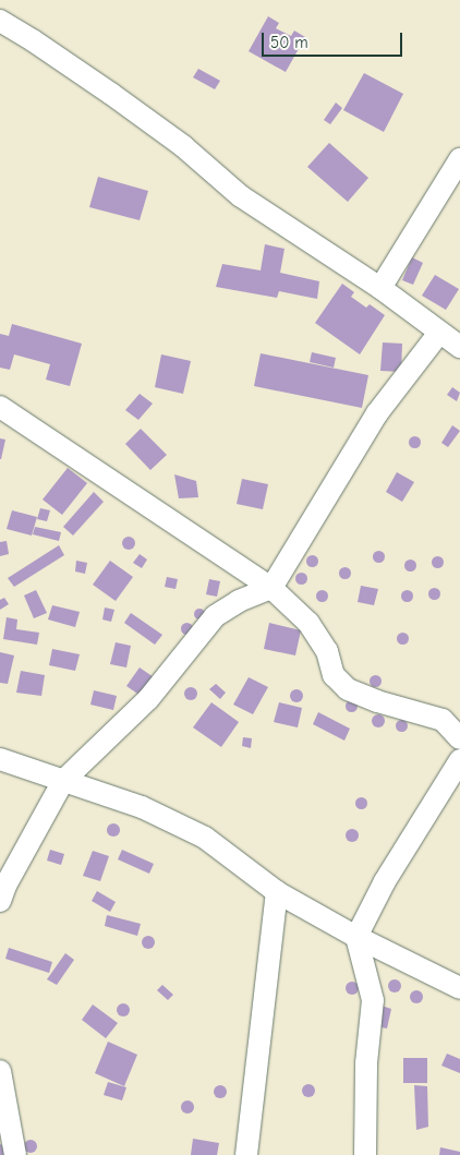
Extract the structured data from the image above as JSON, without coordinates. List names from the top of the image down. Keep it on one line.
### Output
{"scale_bar":"50 m"}
